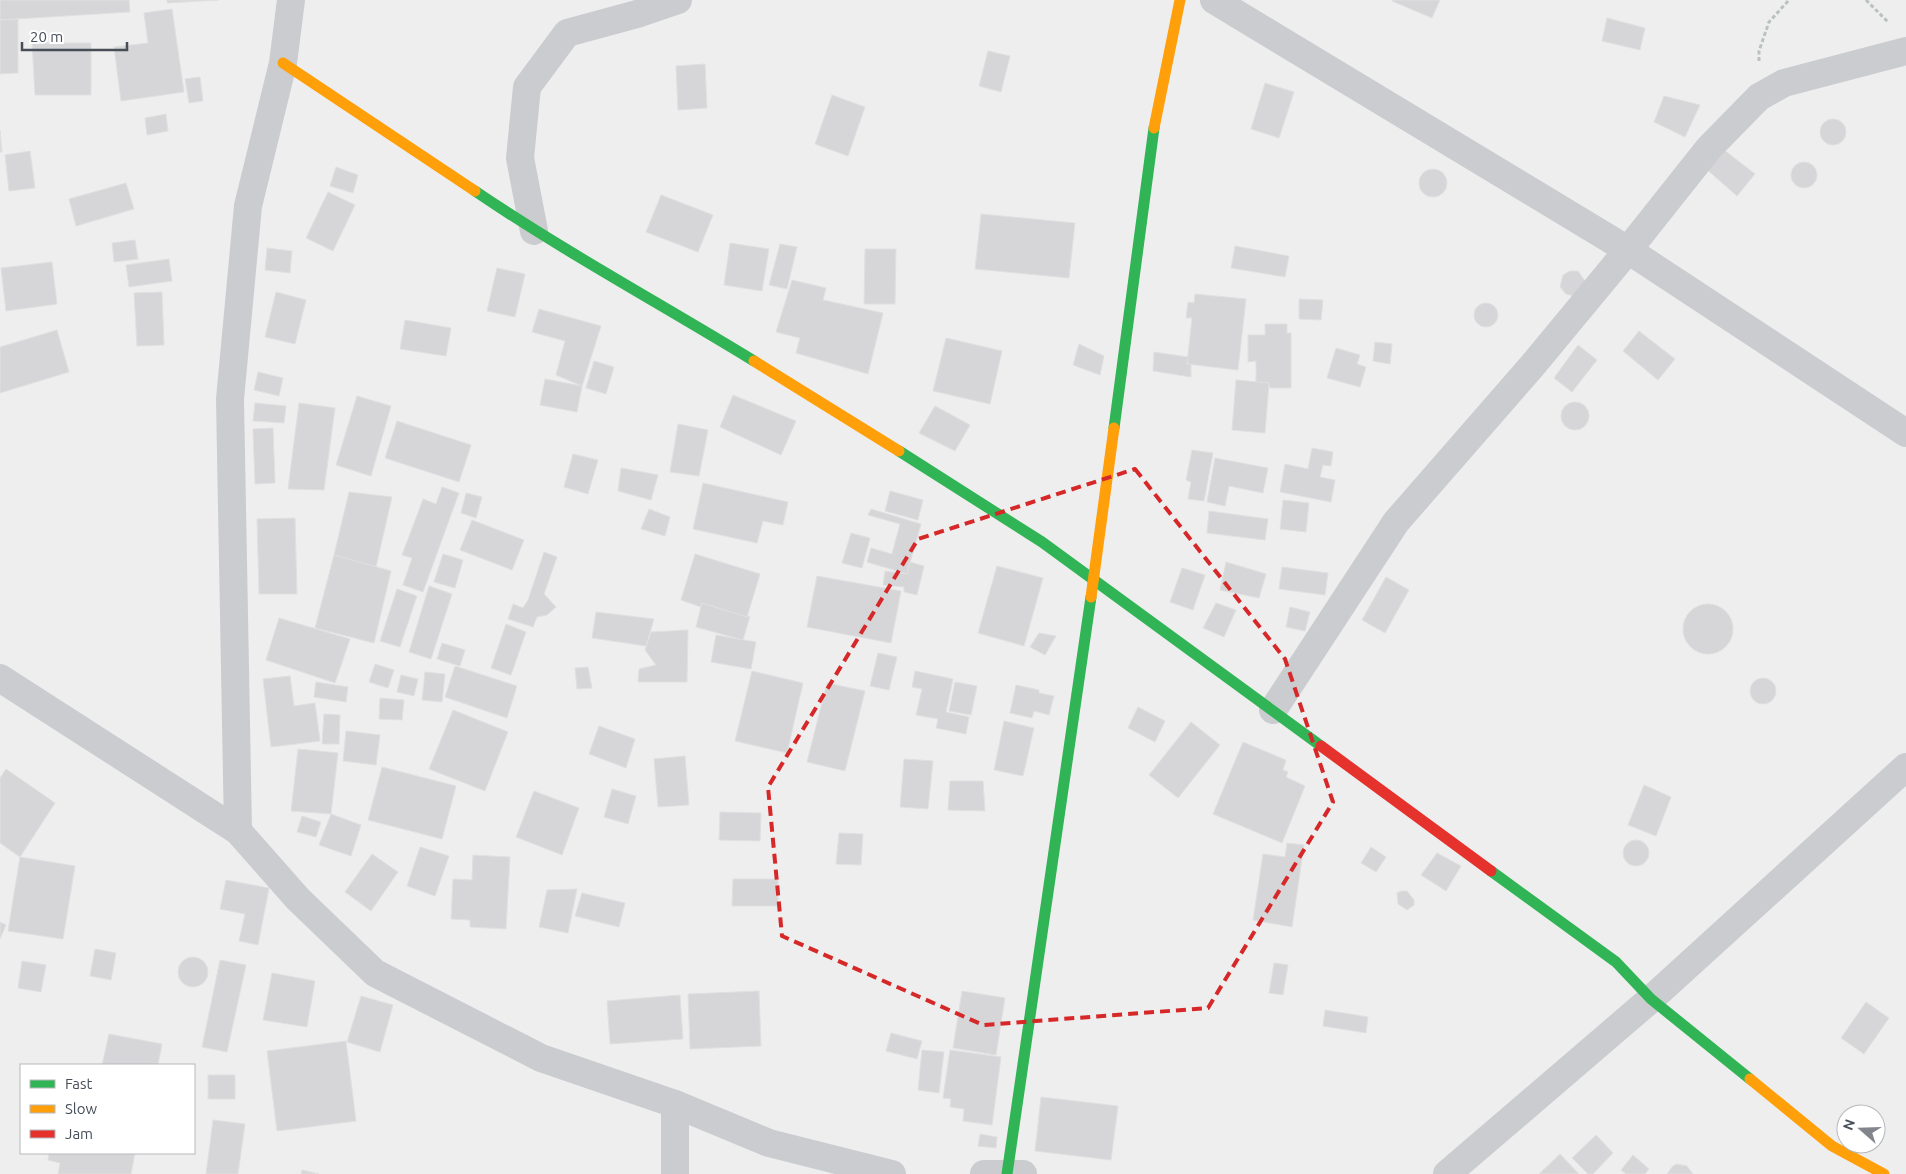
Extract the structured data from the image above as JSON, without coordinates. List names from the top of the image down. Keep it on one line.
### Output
{"legend":["Fast","Slow","Jam"],"scale_bar":"20 m","north":"left"}
